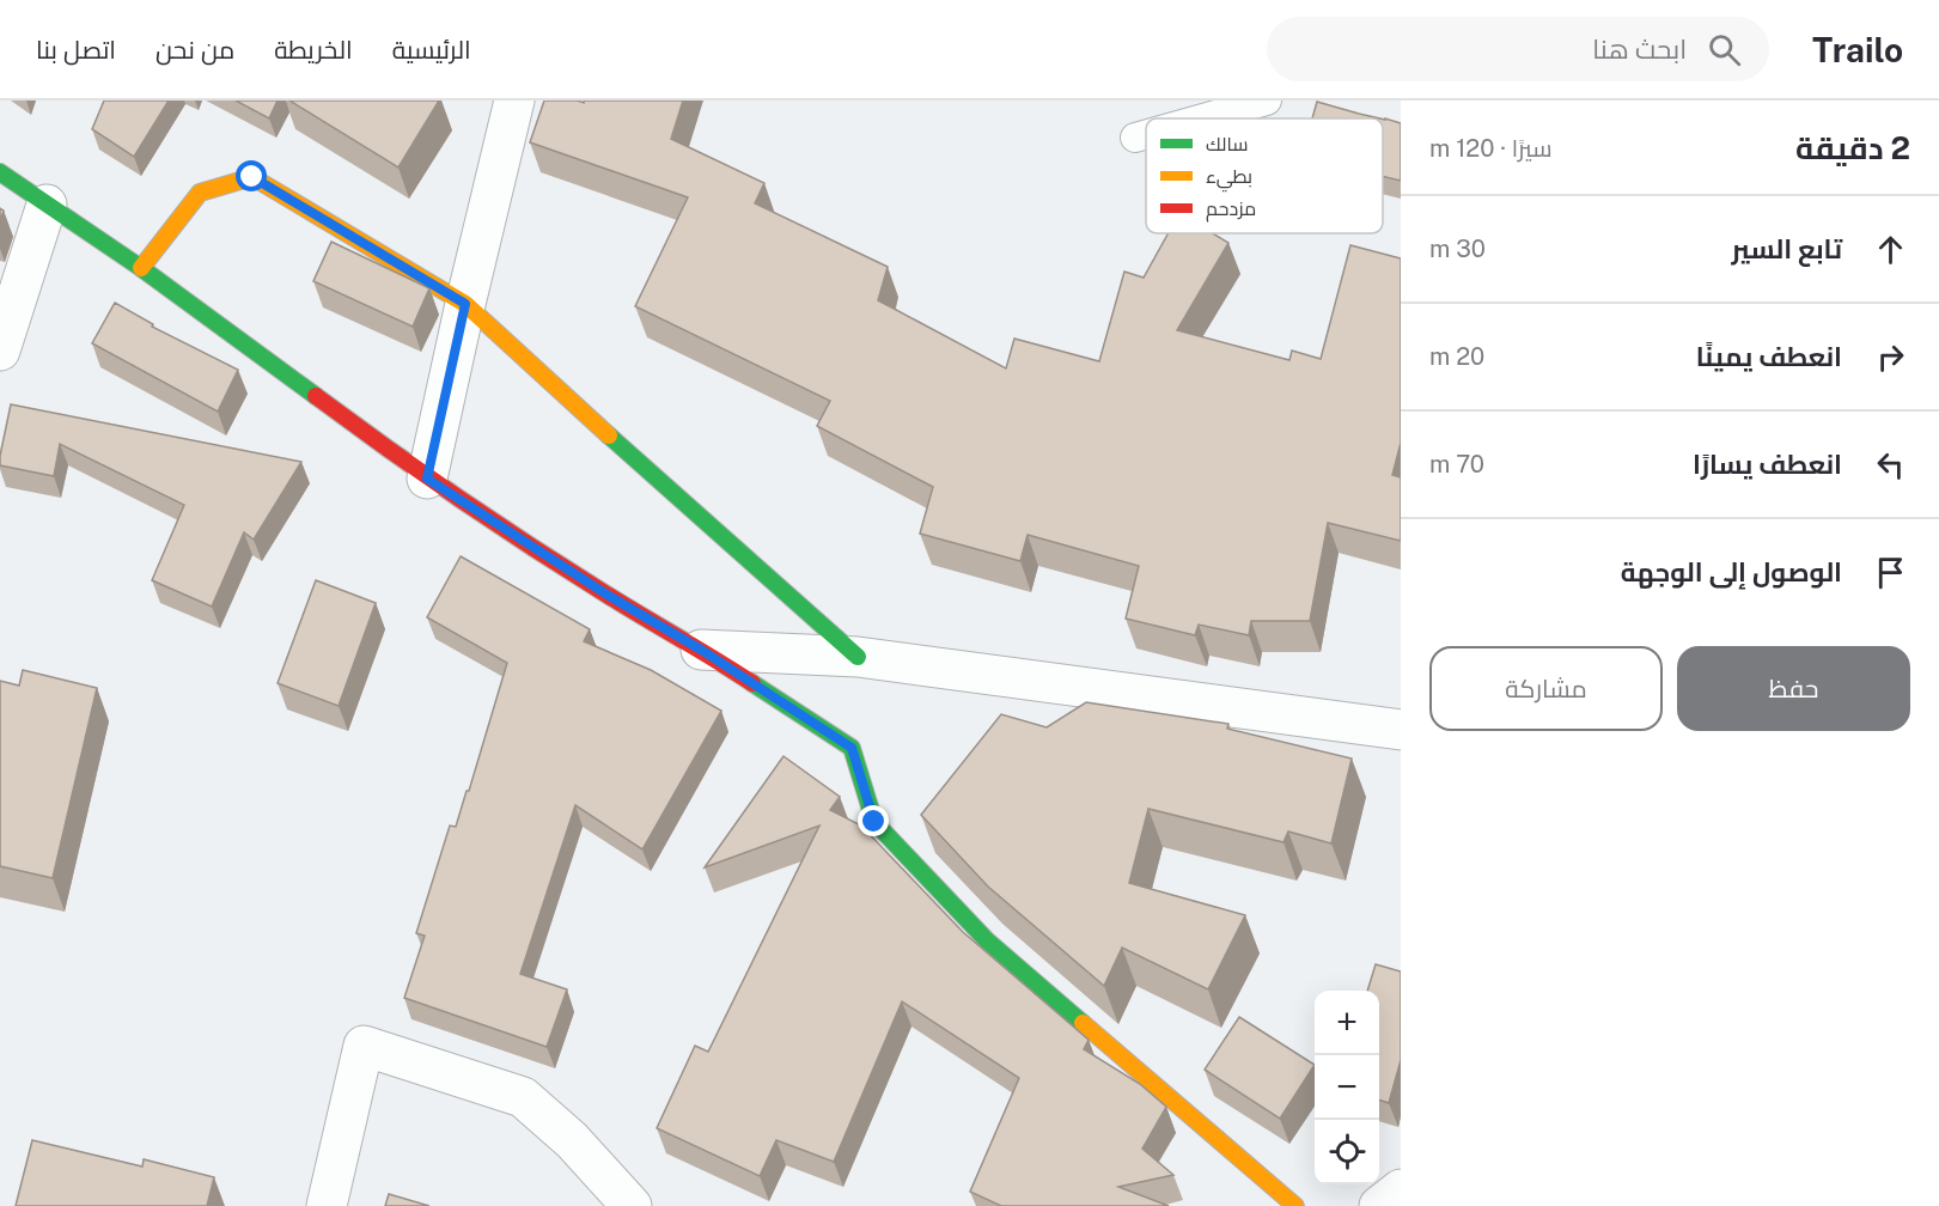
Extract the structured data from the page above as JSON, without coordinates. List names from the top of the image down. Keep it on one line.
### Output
{"legend":["سالك","بطيء","مزدحم"],"page":{"header":"Trailo","search":"ابحث هنا","nav":["الرئيسية","الخريطة","من نحن","اتصل بنا"],"heading":["2 دقيقة","سيرًا · 120 m"],"list":[["تابع السير","30 m"],["انعطف يمينًا","20 m"],["انعطف يسارًا","70 m"],"الوصول إلى الوجهة"],"buttons":["حفظ","مشاركة"],"map_buttons":["+","−"]}}
